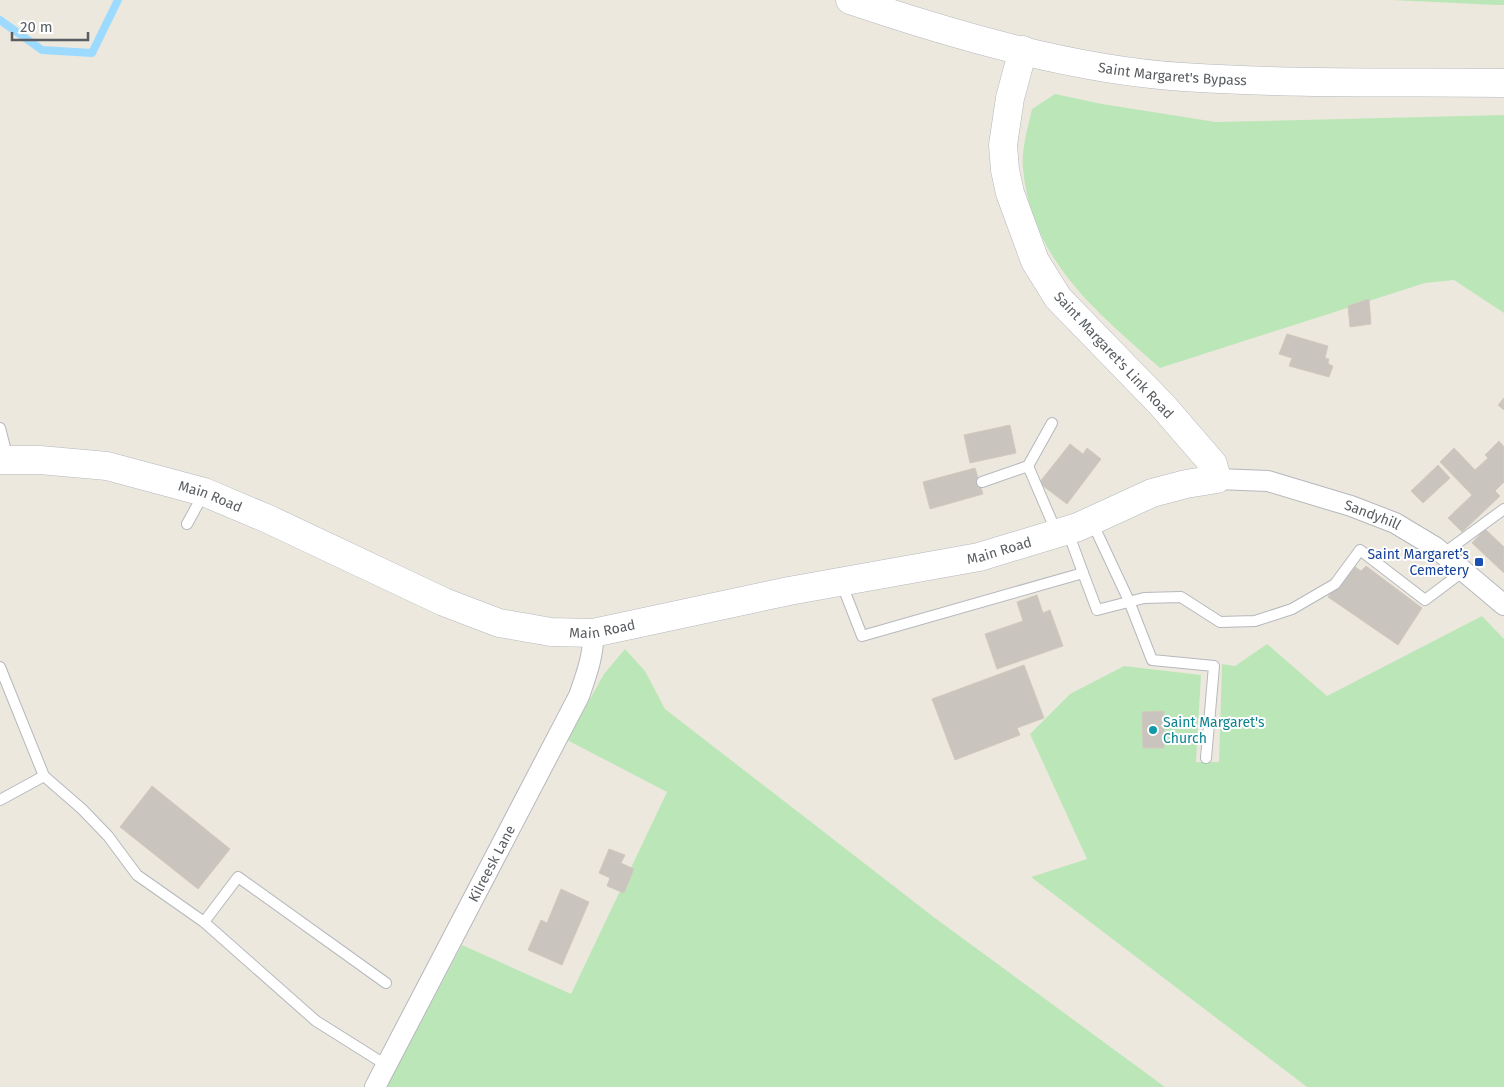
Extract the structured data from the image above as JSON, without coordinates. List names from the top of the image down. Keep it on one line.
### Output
{"streets":{"main road":["Saint Margaret's Bypass","Saint Margaret's Link Road","Main Road"],"street":["Sandyhill","Kilreesk Lane"]},"crossings":[["Saint Margaret's Bypass","Saint Margaret's Link Road"],["Saint Margaret's Link Road","Main Road"],["Saint Margaret's Link Road","Sandyhill"],["Main Road","Sandyhill"],["Main Road","Kilreesk Lane"]],"places":{"transit":["Saint Margaret’s Cemetery"],"other":["Saint Margaret's Church"]},"scale_bar":"20 m"}
